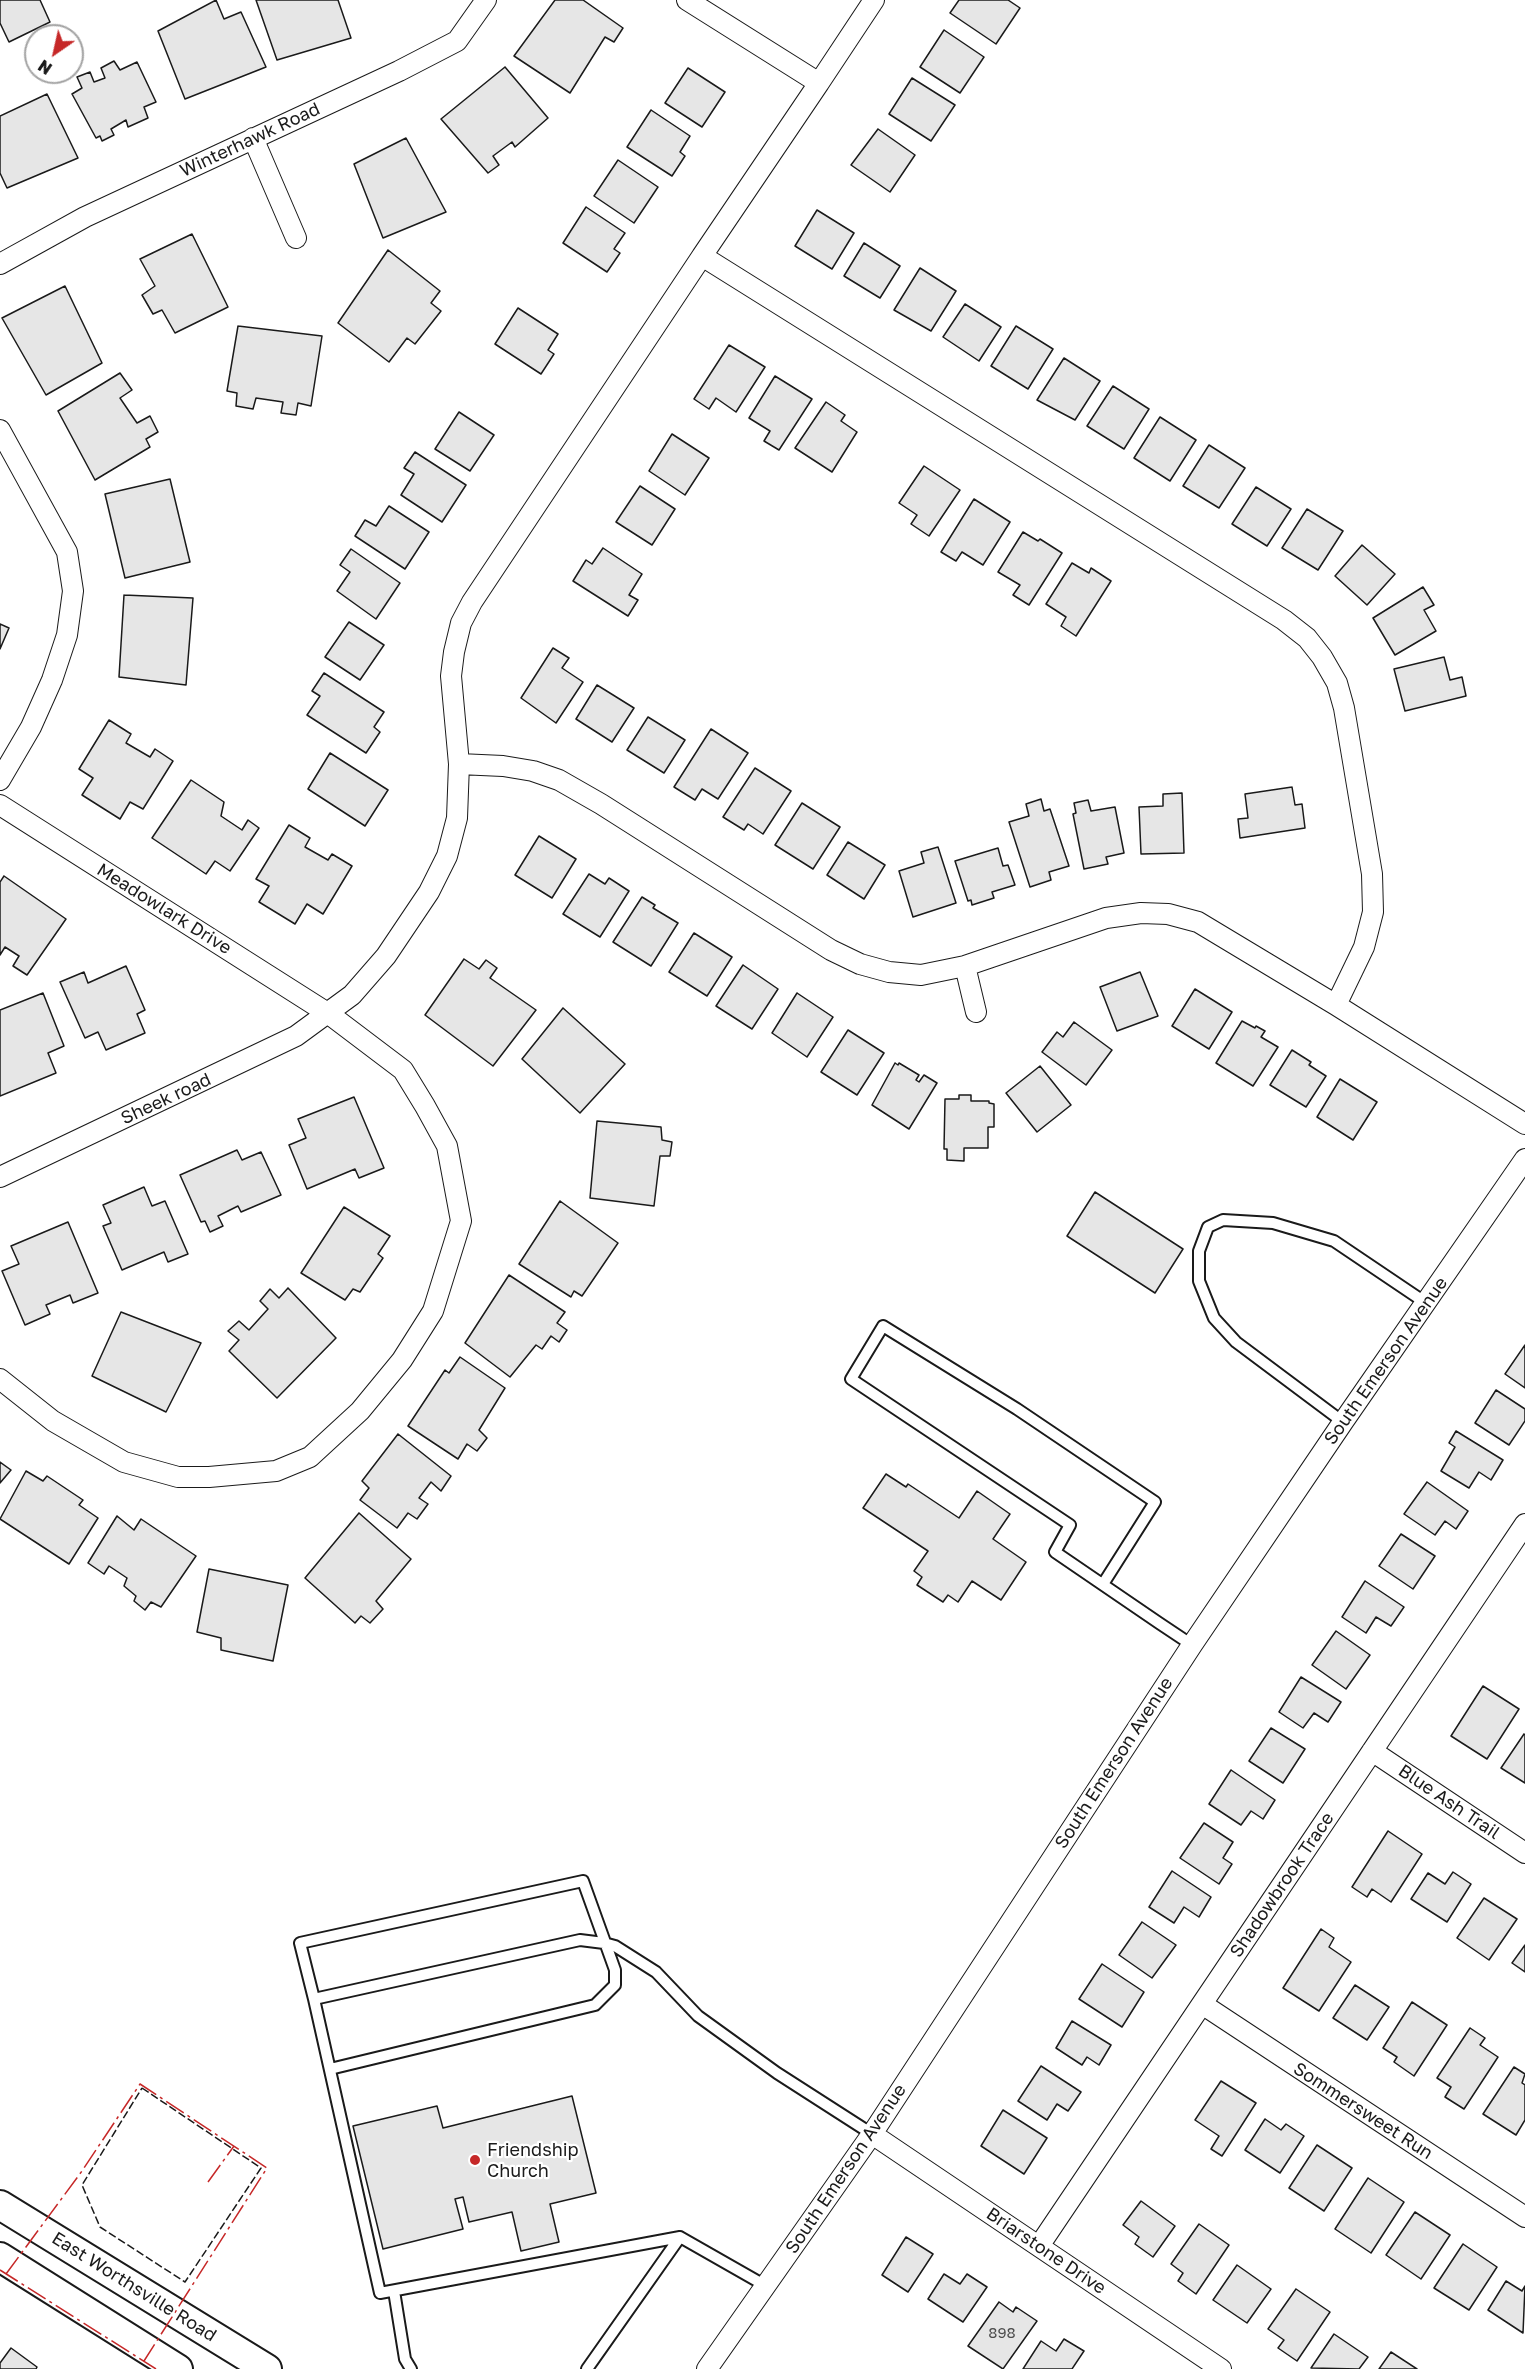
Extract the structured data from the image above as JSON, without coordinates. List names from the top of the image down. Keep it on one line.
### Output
{"streets":{"main road":["East Worthsville Road"],"street":["Winterhawk Road","Meadowlark Drive","Sheek road","South Emerson Avenue","Blue Ash Trail","Shadowbrook Trace","Sommersweet Run","Briarstone Drive"]},"crossings":[["Meadowlark Drive","Sheek road"],["South Emerson Avenue","Briarstone Drive"],["Blue Ash Trail","Shadowbrook Trace"],["Shadowbrook Trace","Sommersweet Run"],["Shadowbrook Trace","Briarstone Drive"]],"places":["Friendship Church"],"house_numbers":["898"],"north":"bottom left"}
